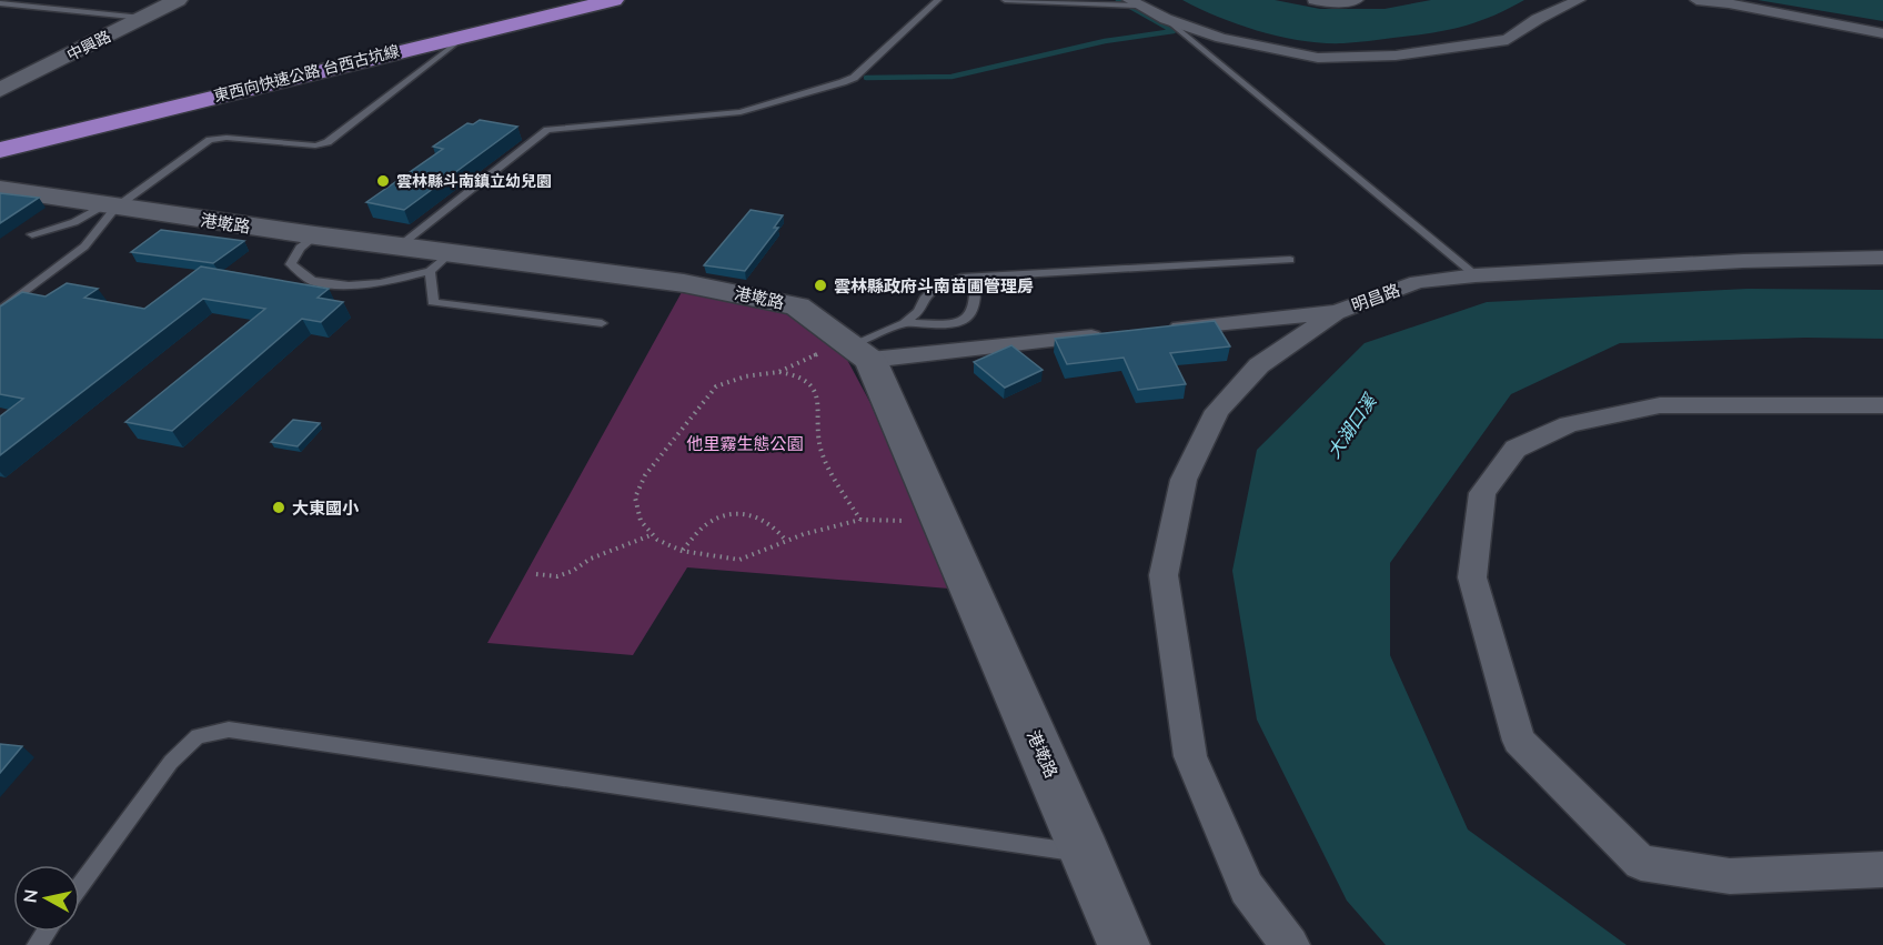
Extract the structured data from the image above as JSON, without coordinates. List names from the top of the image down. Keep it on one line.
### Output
{"streets":{"highway":["東西向快速公路 台西古坑線"],"street":["中興路","港墘路","明昌路"]},"water":["大湖口溪"],"parks":["他里霧生態公園"],"places":["雲林縣斗南鎮立幼兒園","雲林縣政府斗南苗圃管理房","大東國小"],"north":"left"}
